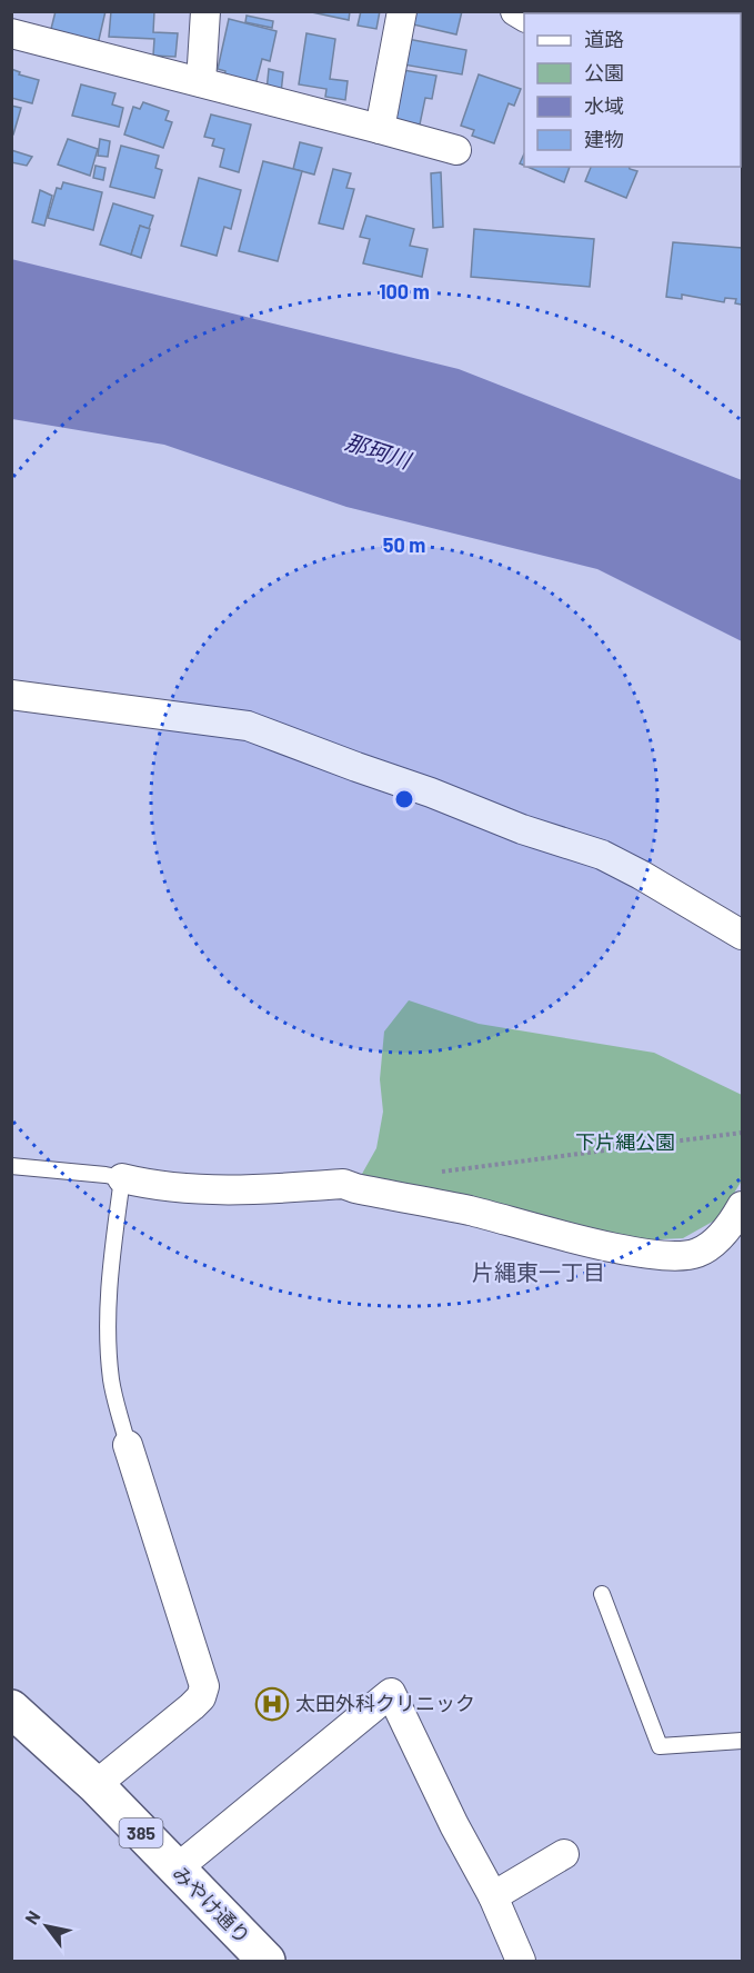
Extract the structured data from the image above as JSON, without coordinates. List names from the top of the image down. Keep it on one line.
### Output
{"streets":{"highway":["385","みやけ通り"]},"districts":["片縄東一丁目"],"water":["那珂川"],"parks":["下片縄公園"],"places":{"hospital":["太田外科クリニック"]},"legend":["道路","公園","水域","建物"],"north":"top left","rings":["100 m","50 m"]}
